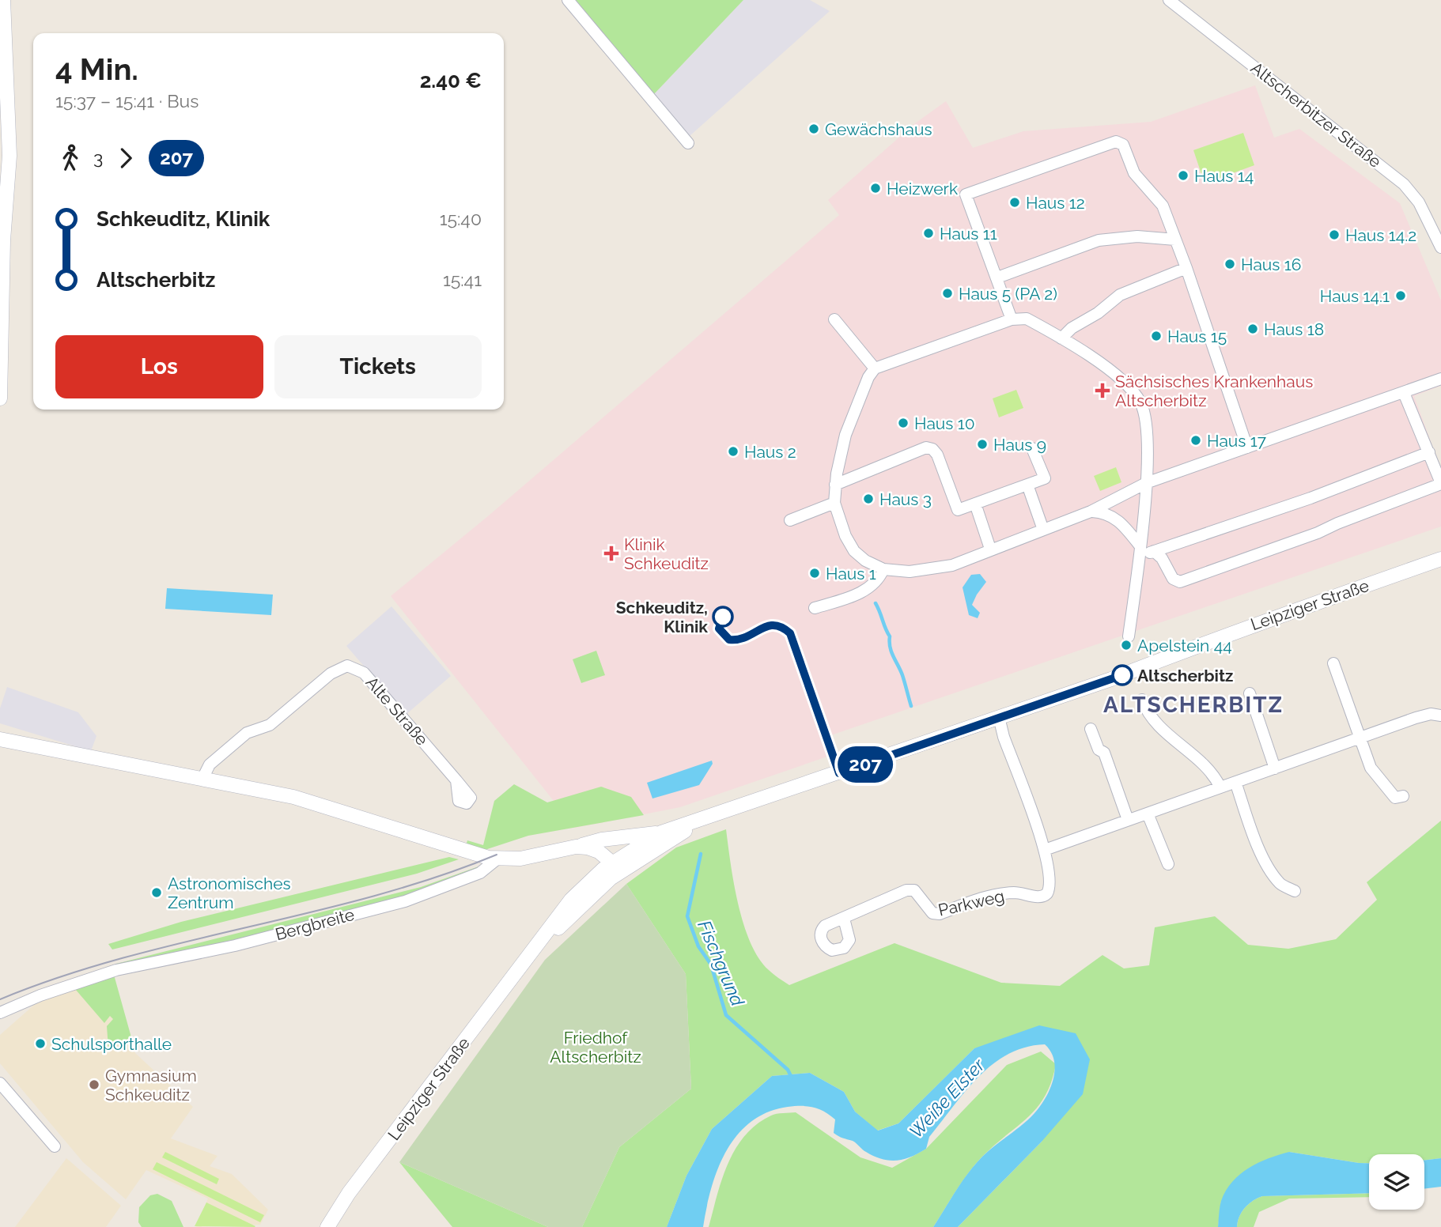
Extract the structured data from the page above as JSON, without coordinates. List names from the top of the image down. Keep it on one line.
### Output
{"streets":{"street":["Altscherbitzer Straße","Leipziger Straße","Alte Straße","Parkweg","Bergbreite"]},"districts":["ALTSCHERBITZ"],"water":["Fischgrund","Weiße Elster"],"parks":["Friedhof Altscherbitz"],"places":{"other":["Gewächshaus","Haus 14","Heizwerk","Haus 12","Haus 11","Haus 14.2","Haus 16","Haus 5 (PA 2)","Haus 14.1","Haus 18","Haus 15","Haus 10","Haus 17","Haus 9","Haus 2","Haus 3","Haus 1","Schkeuditz, Klinik","Apelstein 44","Altscherbitz","Astronomisches Zentrum","Schulsporthalle","Gymnasium Schkeuditz"],"health":["Sächsisches Krankenhaus Altscherbitz","Klinik Schkeuditz"]},"lines":["bus line 207"],"page":{"on_map":"207","heading":["4 Min.","15:37 – 15:41 · Bus","2.40 €"],"legs":["3","207"],"list":[{"name":"Schkeuditz, Klinik","value":"15:40"},{"name":"Altscherbitz","value":"15:41"}],"buttons":["Los","Tickets"]}}
